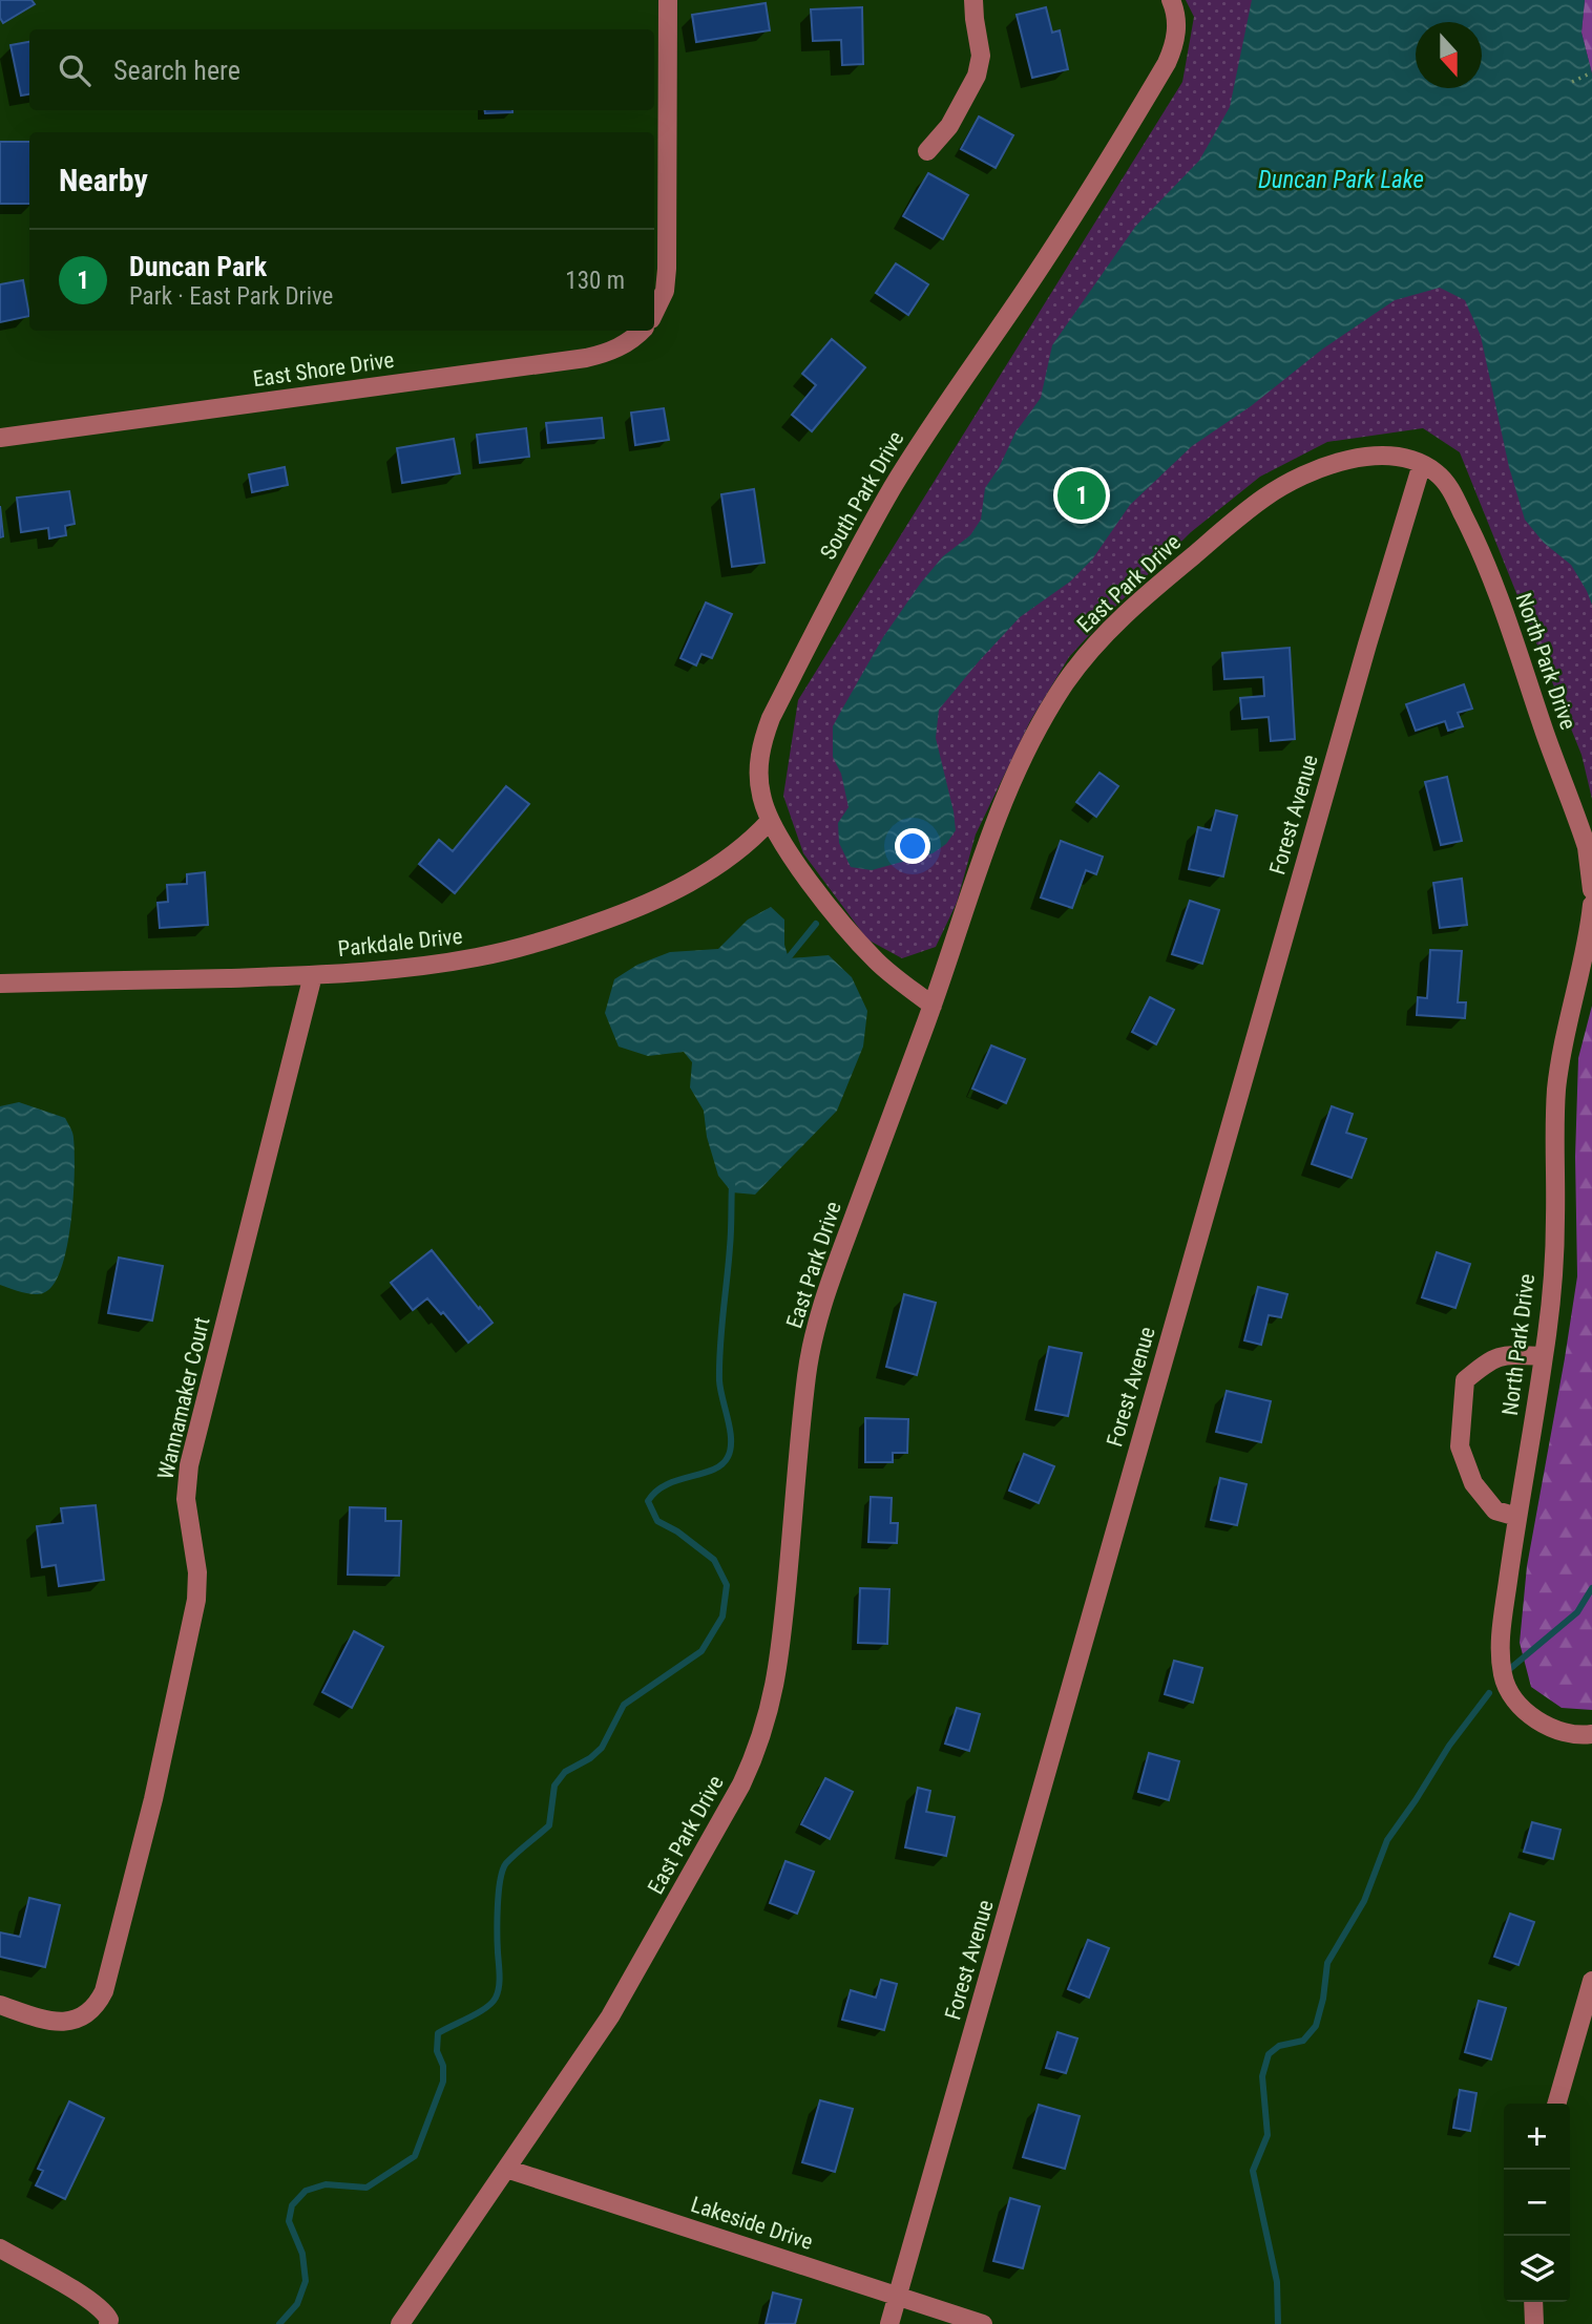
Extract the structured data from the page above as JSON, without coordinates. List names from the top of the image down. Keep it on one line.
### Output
{"streets":{"street":["East Shore Drive","South Park Drive","East Park Drive","North Park Drive","Forest Avenue","Parkdale Drive","Wannamaker Court","Lakeside Drive"]},"crossings":[["South Park Drive","East Park Drive"],["South Park Drive","Parkdale Drive"],["East Park Drive","North Park Drive"],["East Park Drive","Forest Avenue"],["East Park Drive","Lakeside Drive"],["North Park Drive","Forest Avenue"],["Forest Avenue","Lakeside Drive"],["Parkdale Drive","Wannamaker Court"]],"water":["Duncan Park Lake"],"north":"bottom","page":{"search":"Search here","heading":"Nearby","list":[{"mark":"1","name":"Duncan Park","note":"Park · East Park Drive","value":"130 m"}],"pins":"1","map_buttons":["+","−"]}}
